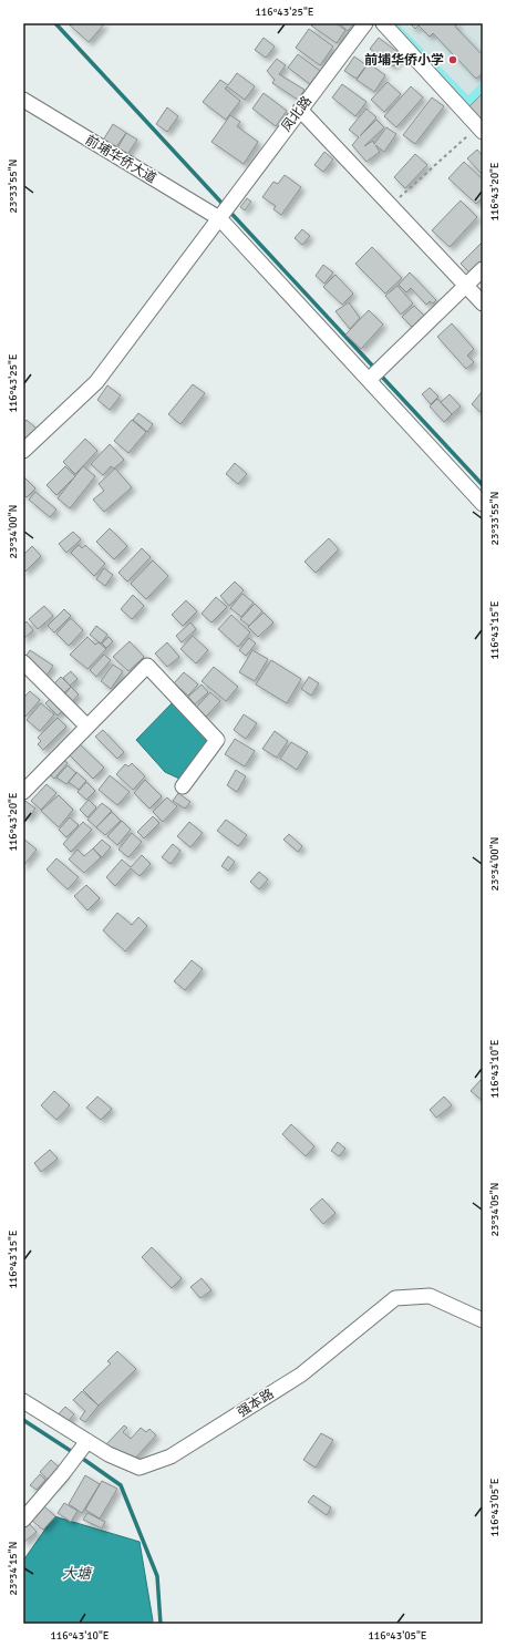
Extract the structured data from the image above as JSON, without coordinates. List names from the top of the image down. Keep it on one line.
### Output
{"streets":{"street":["凤北路","前埔华侨大道","强本路"]},"crossings":[["凤北路","前埔华侨大道"]],"water":["大塘"],"places":["前埔华侨小学"],"coordinates":["116°43'25\"E","23°33'55\"N","116°43'20\"E","23°34'00\"N","116°43'15\"E","116°43'10\"E","23°34'05\"N","116°43'05\"E","23°34'15\"N"]}
